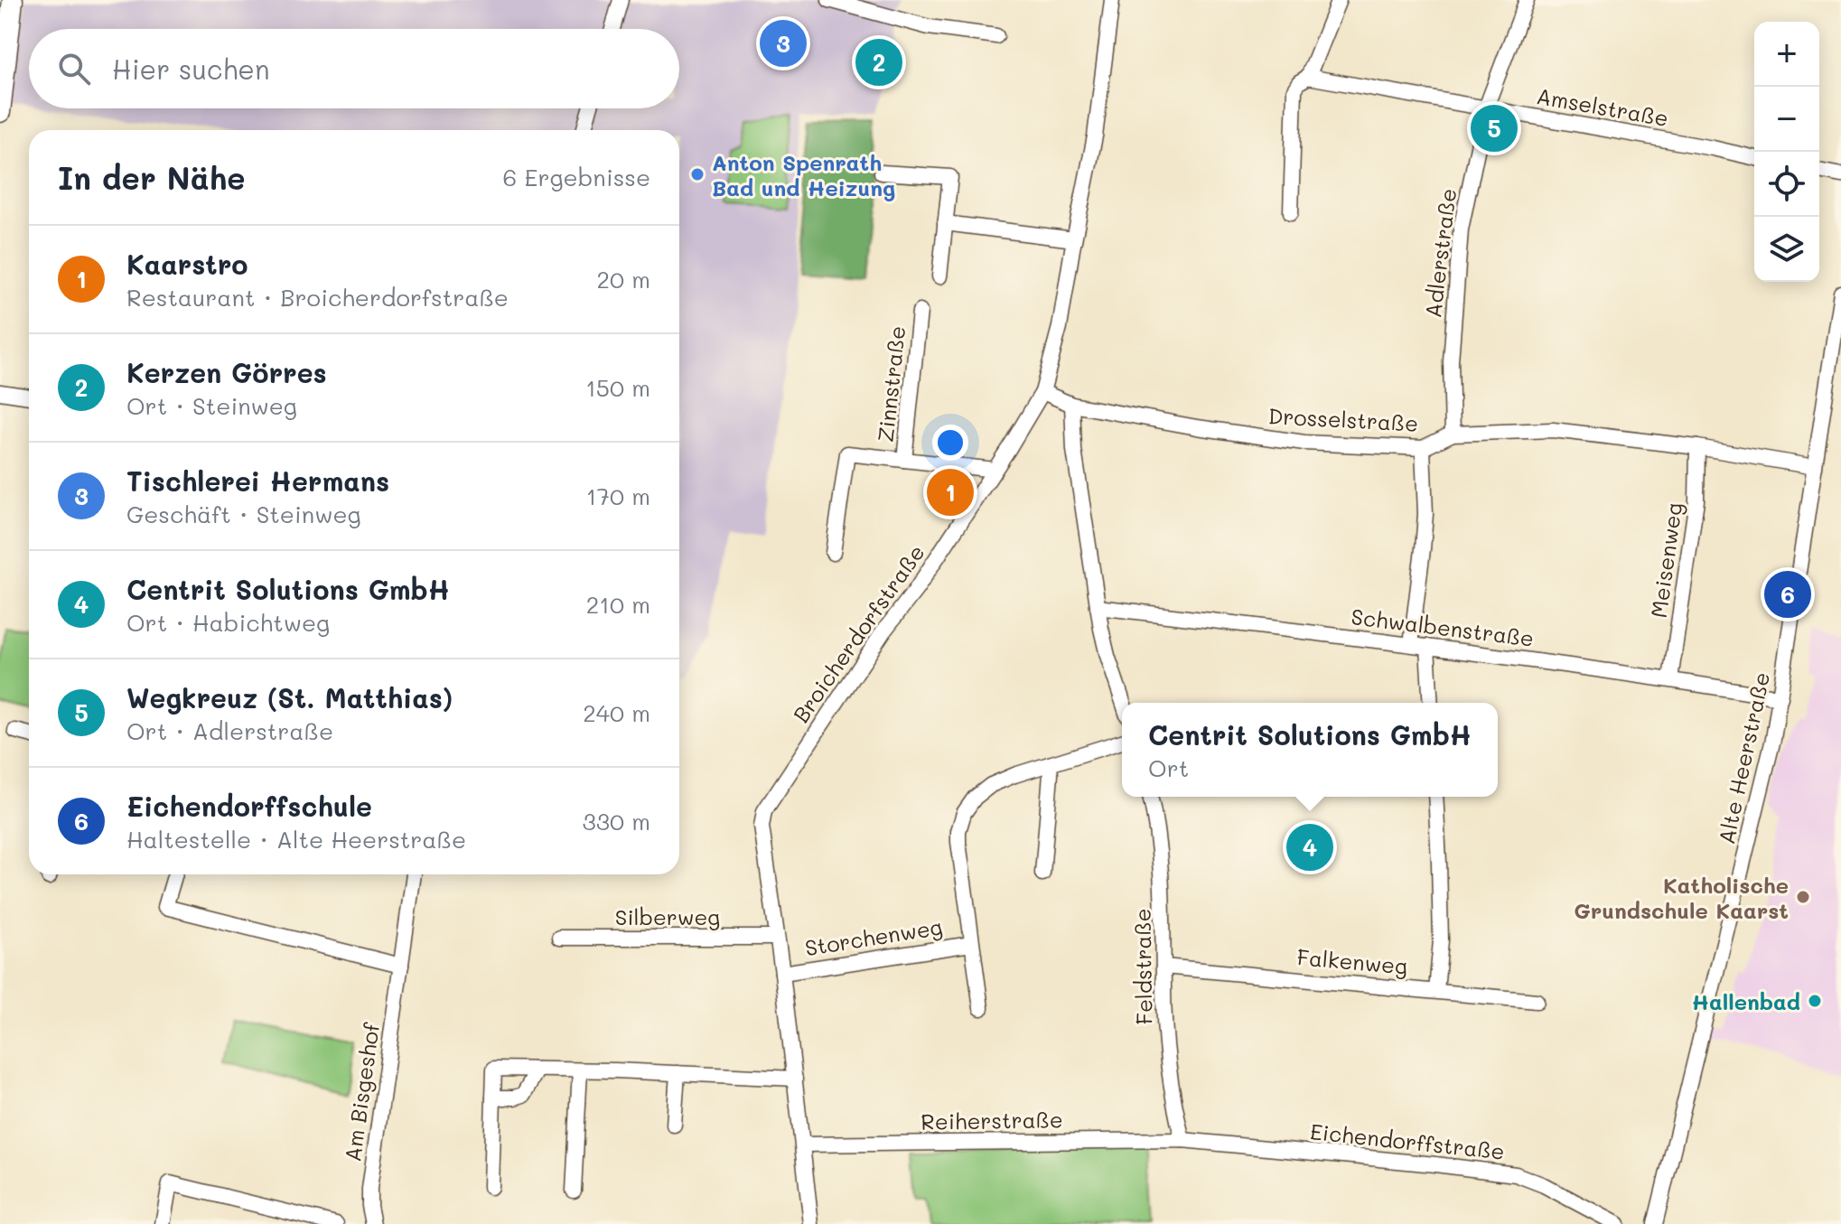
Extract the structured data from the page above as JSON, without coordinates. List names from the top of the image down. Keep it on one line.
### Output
{"streets":{"street":["Amselstraße","Adlerstraße","Zinnstraße","Drosselstraße","Meisenweg","Schwalbenstraße","Broicherdorfstraße","Alte Heerstraße","Silberweg","Storchenweg","Falkenweg","Feldstraße","Am Bisgeshof","Reiherstraße","Eichendorffstraße"]},"crossings":[["Amselstraße","Adlerstraße"],["Adlerstraße","Drosselstraße"],["Zinnstraße","Broicherdorfstraße"],["Drosselstraße","Meisenweg"],["Drosselstraße","Broicherdorfstraße"],["Drosselstraße","Alte Heerstraße"],["Meisenweg","Schwalbenstraße"],["Schwalbenstraße","Alte Heerstraße"],["Broicherdorfstraße","Silberweg"],["Broicherdorfstraße","Storchenweg"],["Broicherdorfstraße","Reiherstraße"],["Falkenweg","Feldstraße"],["Feldstraße","Reiherstraße"],["Feldstraße","Eichendorffstraße"],["Reiherstraße","Eichendorffstraße"]],"places":["Anton Spenrath Bad und Heizung","Katholische Grundschule Kaarst","Hallenbad"],"page":{"pins":["3","2","5","1","6","4"],"map_buttons":["+","−"],"search":"Hier suchen","heading":["In der Nähe","6 Ergebnisse"],"list":[{"mark":"1","name":"Kaarstro","note":"Restaurant · Broicherdorfstraße","value":"20 m"},{"mark":"2","name":"Kerzen Görres","note":"Ort · Steinweg","value":"150 m"},{"mark":"3","name":"Tischlerei Hermans","note":"Geschäft · Steinweg","value":"170 m"},{"mark":"4","name":"Centrit Solutions GmbH","note":"Ort · Habichtweg","value":"210 m"},{"mark":"5","name":"Wegkreuz (St. Matthias)","note":"Ort · Adlerstraße","value":"240 m"},{"mark":"6","name":"Eichendorffschule","note":"Haltestelle · Alte Heerstraße","value":"330 m"}],"popup":["Centrit Solutions GmbH","Ort"]}}
